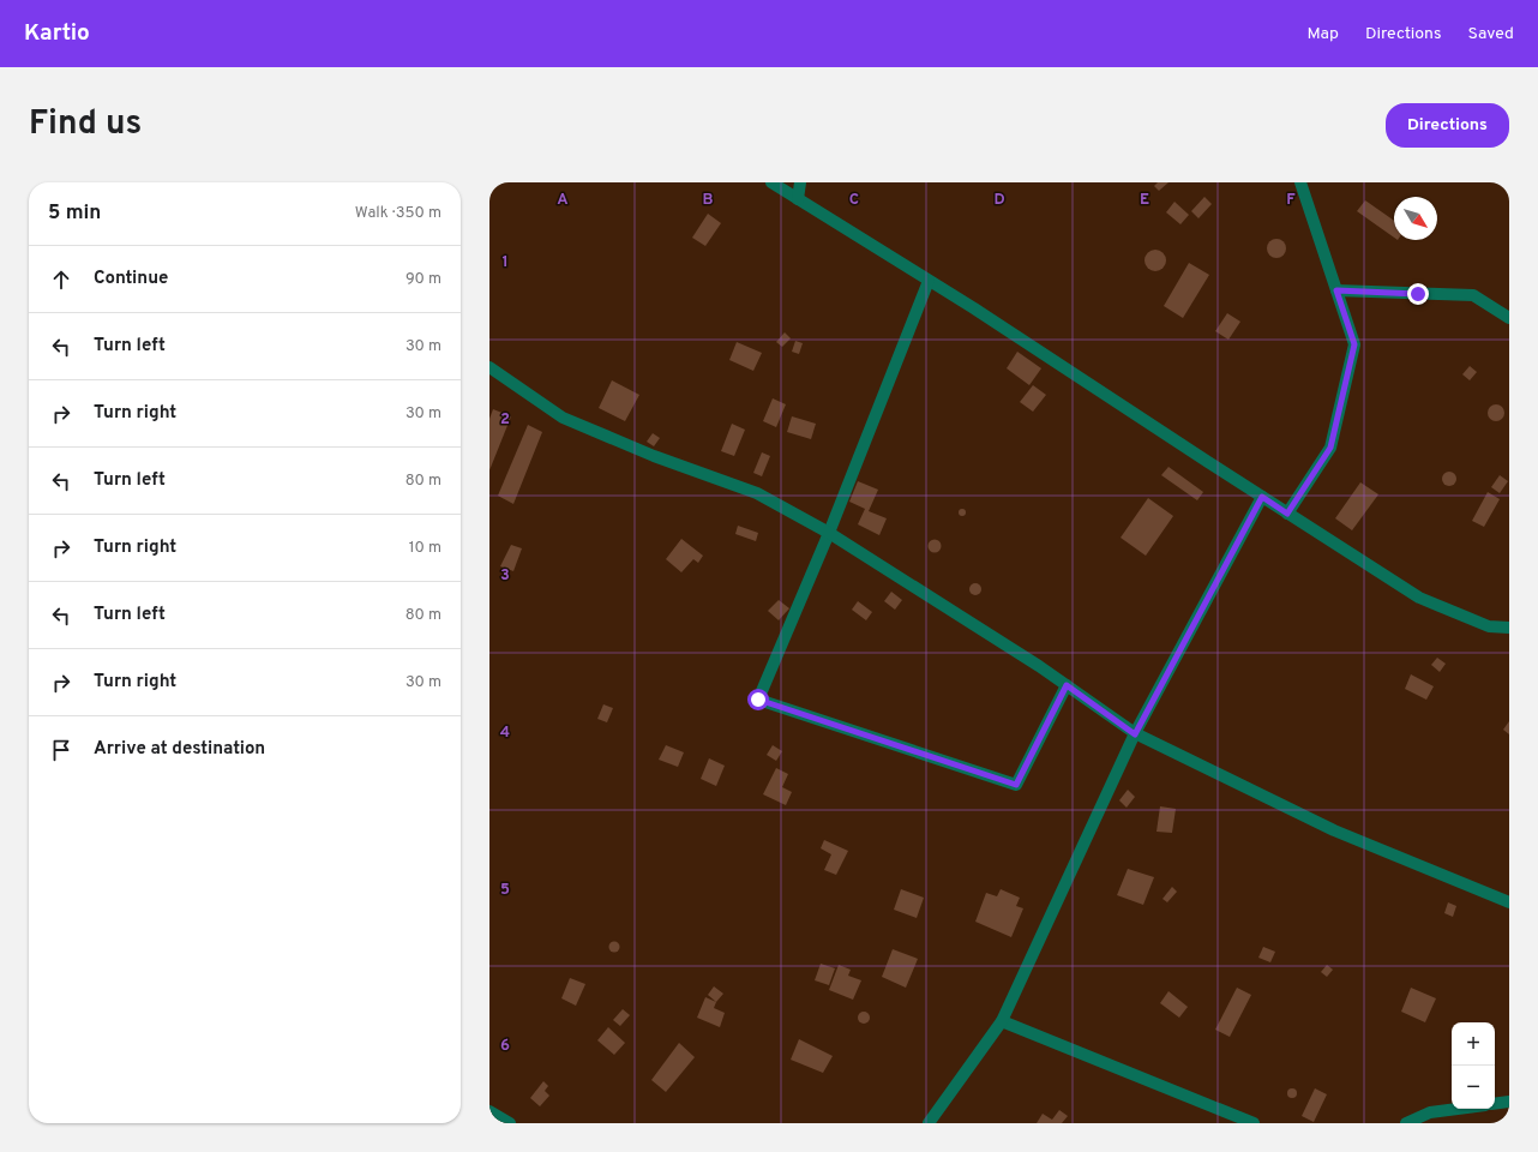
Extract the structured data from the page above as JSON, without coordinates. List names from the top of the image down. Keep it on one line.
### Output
{"north":"bottom right","page":{"header":"Kartio","nav":["Map","Directions","Saved"],"title":"Find us","buttons":"Directions","heading":["5 min","Walk · 350 m"],"list":[["Continue","90 m"],["Turn left","30 m"],["Turn right","30 m"],["Turn left","80 m"],["Turn right","10 m"],["Turn left","80 m"],["Turn right","30 m"],"Arrive at destination"],"map_buttons":["+","−"]},"grid":{"columns":["A","B","C","D","E","F"],"rows":["1","2","3","4","5","6"]}}
